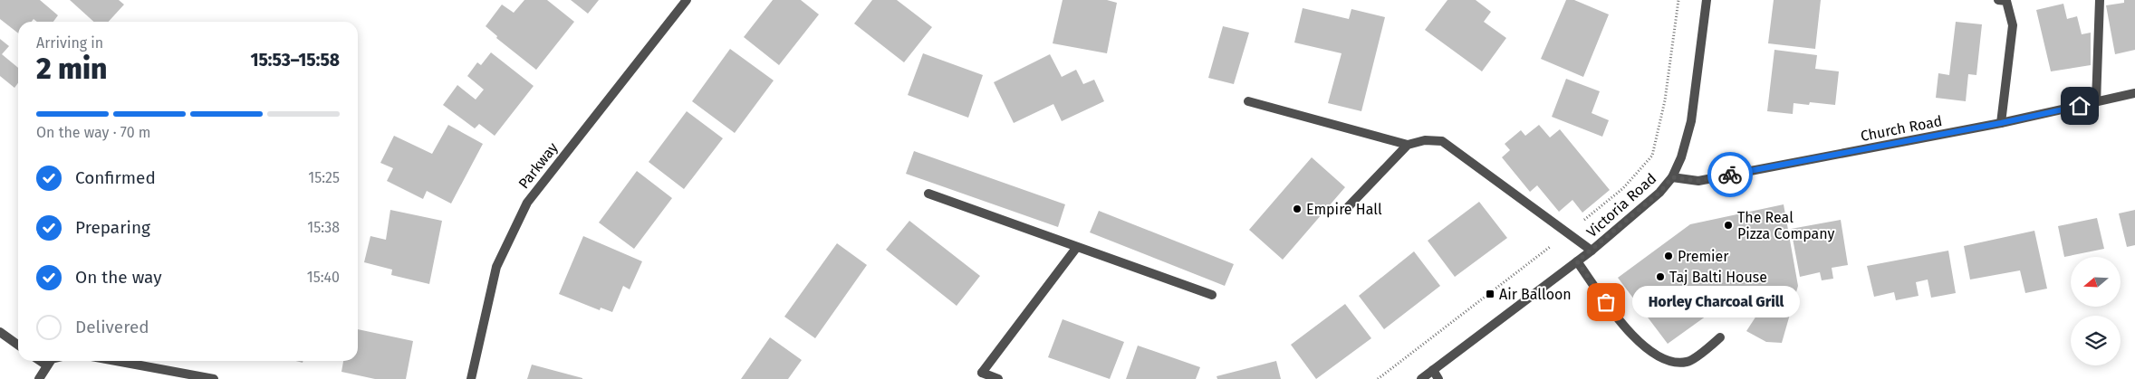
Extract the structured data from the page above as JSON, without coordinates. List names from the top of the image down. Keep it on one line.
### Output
{"streets":{"street":["Church Road","Parkway","Victoria Road"]},"crossings":[["Church Road","Victoria Road"]],"places":{"other":["Empire Hall","The Real Pizza Company","Premier","Taj Balti House","Horley Charcoal Grill"],"transit":["Air Balloon"]},"north":"left","page":{"heading":["2 min","Arriving in","15:53–15:58"],"bar":"On the way · 70 m","list":[["Confirmed","15:25"],["Preparing","15:38"],["On the way","15:40"],"Delivered"],"bubble":"Horley Charcoal Grill"}}
